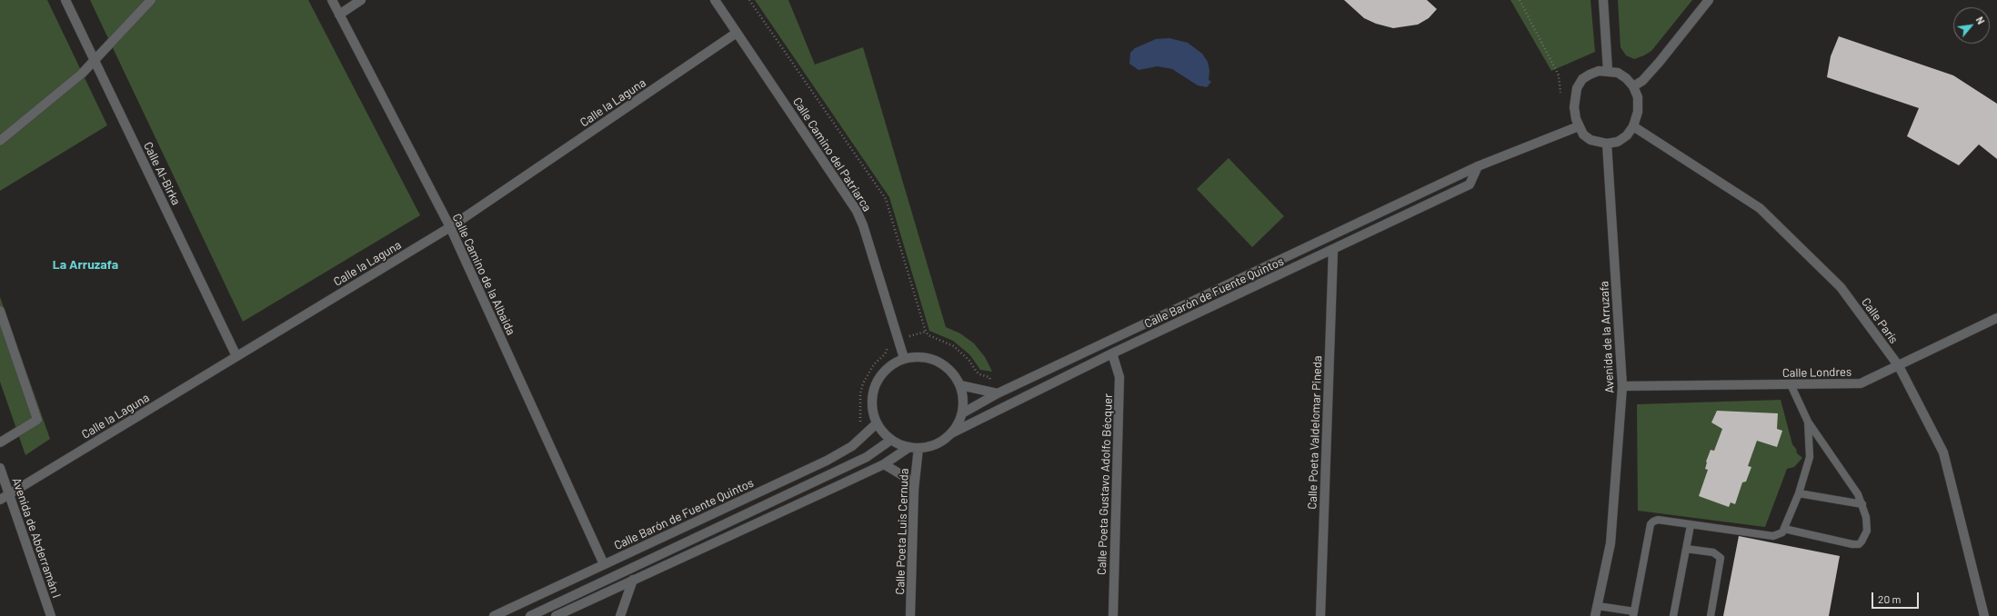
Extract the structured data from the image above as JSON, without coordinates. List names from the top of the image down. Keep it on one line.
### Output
{"streets":{"street":["Calle la Laguna","Calle Camino del Patriarca","Calle Al-Birka","Calle Camino de la Albaida","Calle Barón de Fuente Quintos","Calle París","Avenida de la Arruzafa","Calle Londres","Calle Poeta Valdelomar Pineda","Calle Poeta Gustavo Adolfo Bécquer","Calle Poeta Luis Cernuda","Avenida de Abderramán I"]},"crossings":[["Calle la Laguna","Calle Camino del Patriarca"],["Calle la Laguna","Calle Al-Birka"],["Calle la Laguna","Calle Camino de la Albaida"],["Calle la Laguna","Avenida de Abderramán I"],["Calle Camino del Patriarca","Calle Barón de Fuente Quintos"],["Calle Camino del Patriarca","Calle Poeta Luis Cernuda"],["Calle Camino de la Albaida","Calle Barón de Fuente Quintos"],["Calle Barón de Fuente Quintos","Calle París"],["Calle Barón de Fuente Quintos","Avenida de la Arruzafa"],["Calle Barón de Fuente Quintos","Calle Poeta Valdelomar Pineda"],["Calle Barón de Fuente Quintos","Calle Poeta Gustavo Adolfo Bécquer"],["Calle Barón de Fuente Quintos","Calle Poeta Luis Cernuda"],["Calle París","Avenida de la Arruzafa"],["Calle París","Calle Londres"],["Avenida de la Arruzafa","Calle Londres"]],"districts":["La Arruzafa"],"scale_bar":"20 m","north":"top right"}
